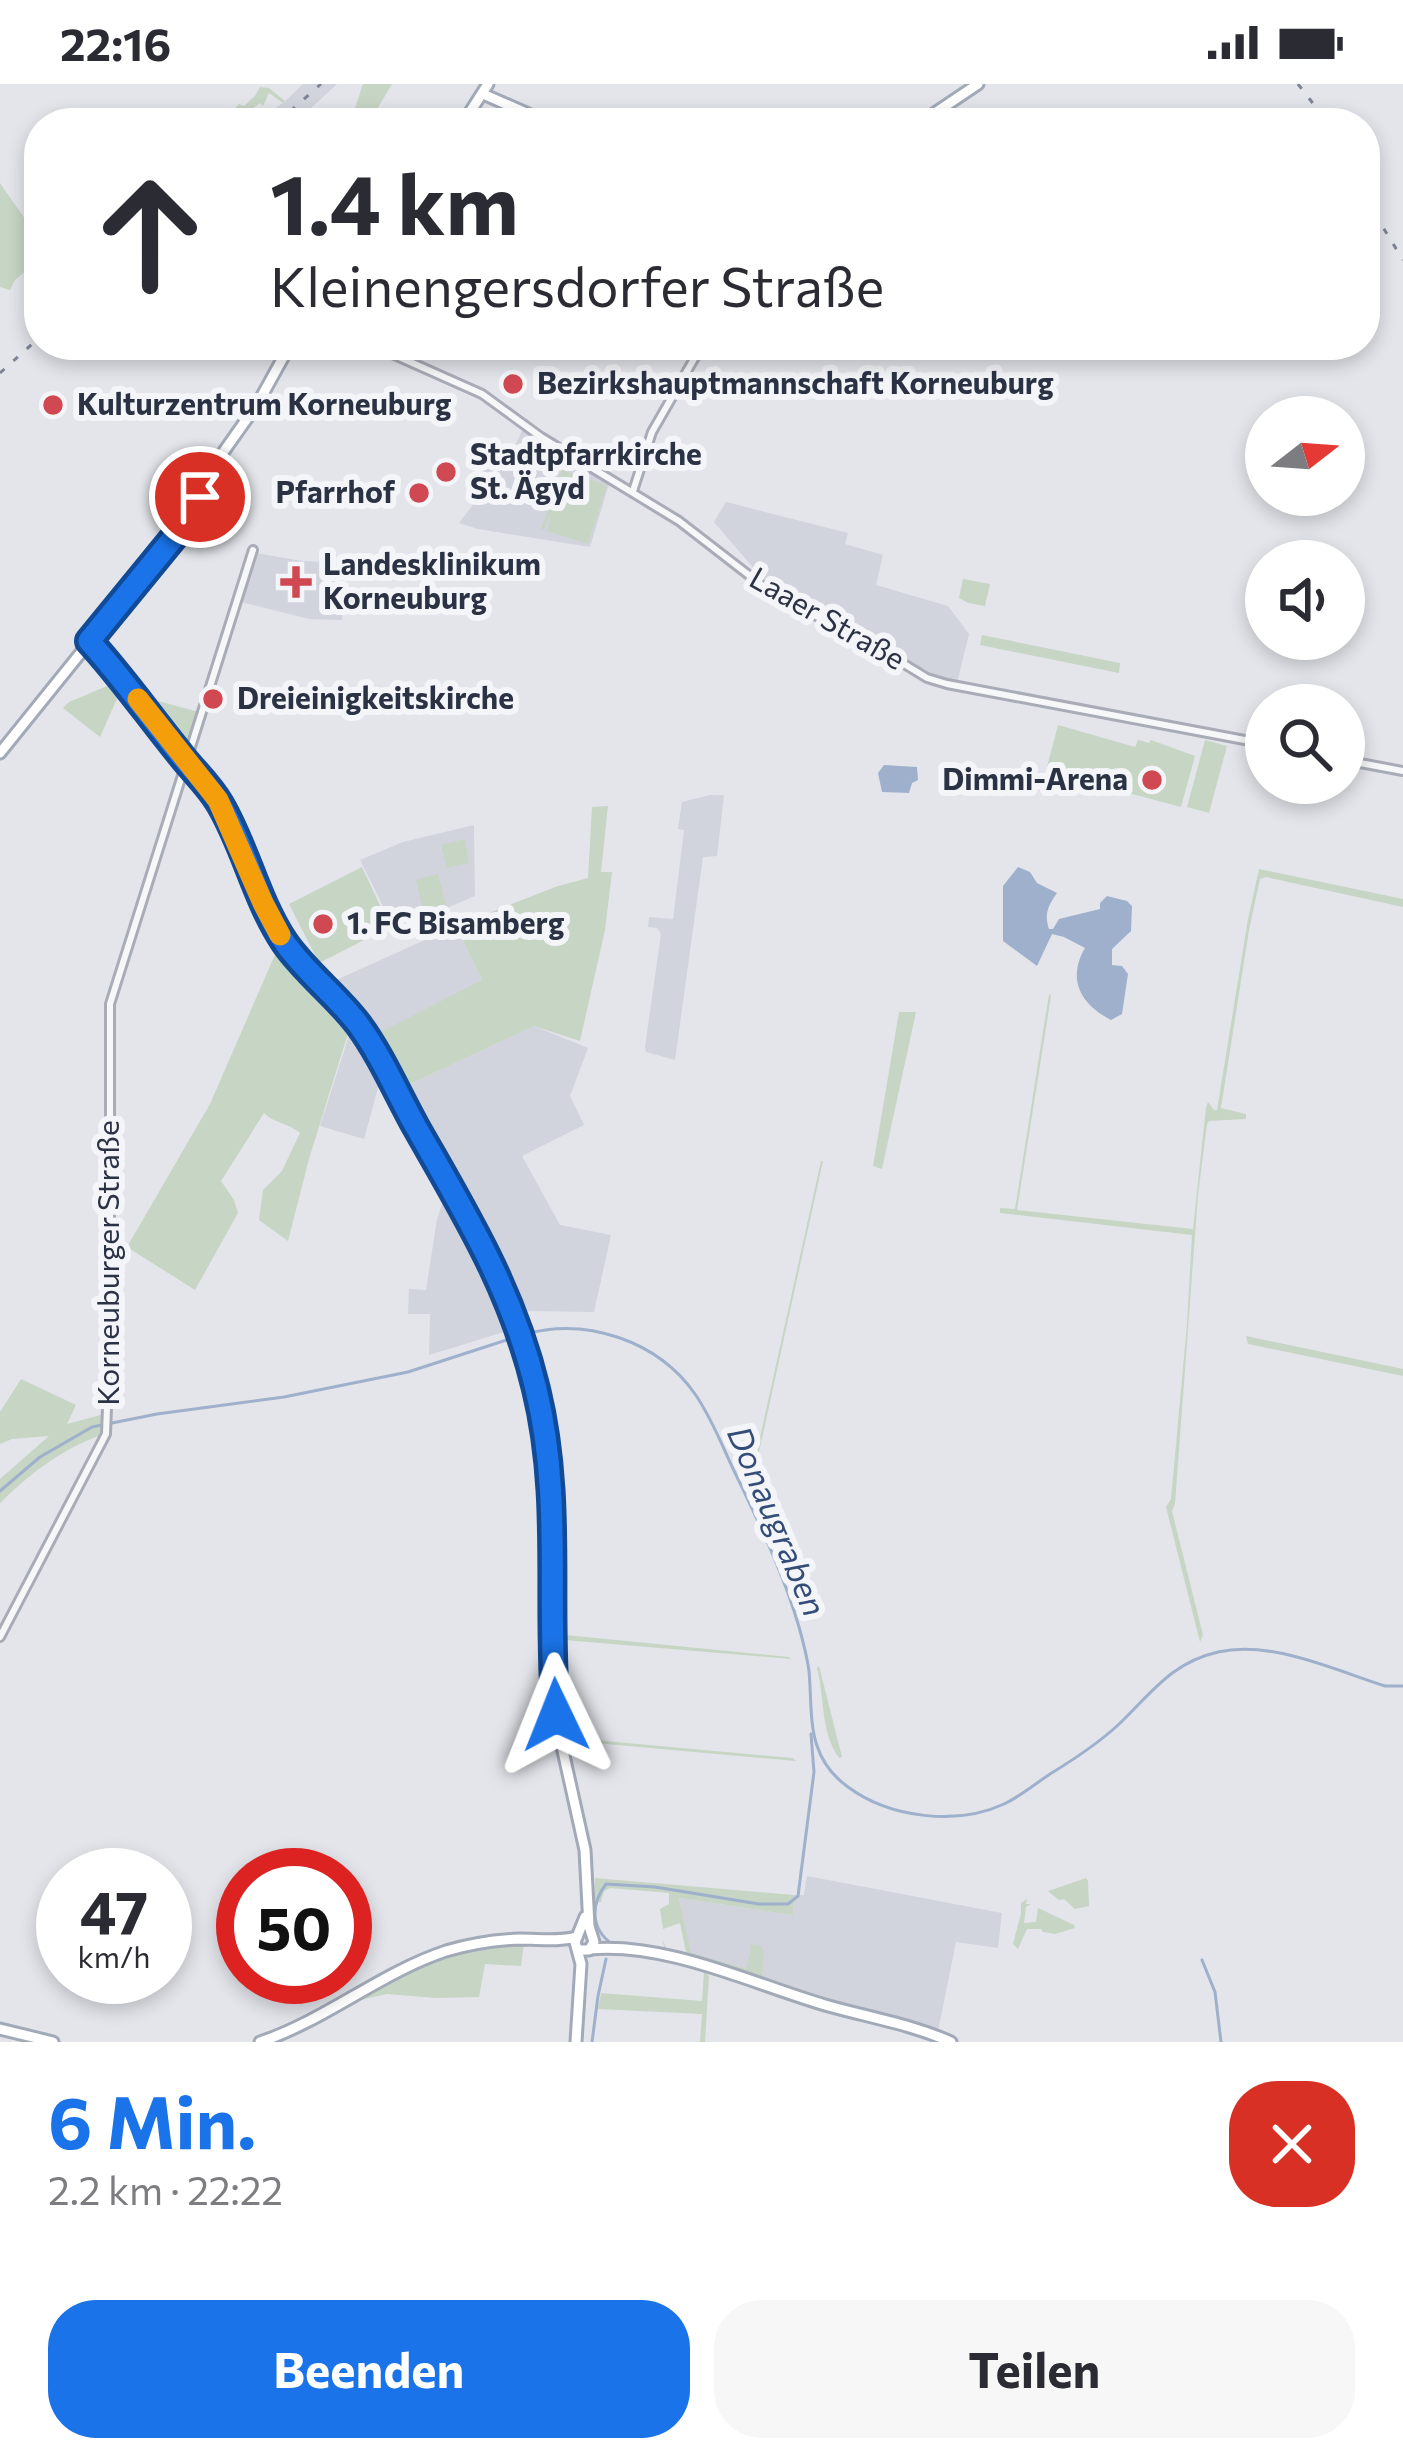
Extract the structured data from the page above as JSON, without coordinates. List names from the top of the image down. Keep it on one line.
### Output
{"streets":{"street":["Laaer Straße","Korneuburger Straße"]},"water":["Donaugraben"],"places":{"other":["Bezirkshauptmannschaft Korneuburg","Kulturzentrum Korneuburg","Stadtpfarrkirche St. Ägyd","Pfarrhof","Dreieinigkeitskirche","Dimmi-Arena","1. FC Bisamberg"],"health":["Landesklinikum Korneuburg"]},"north":"right","page":{"status":"22:16","turn":["1.4 km","Kleinengersdorfer Straße"],"speed":"47 km/h","limit":"50","heading":["6 Min.","2.2 km · 22:22"],"buttons":["Beenden","Teilen"]}}
